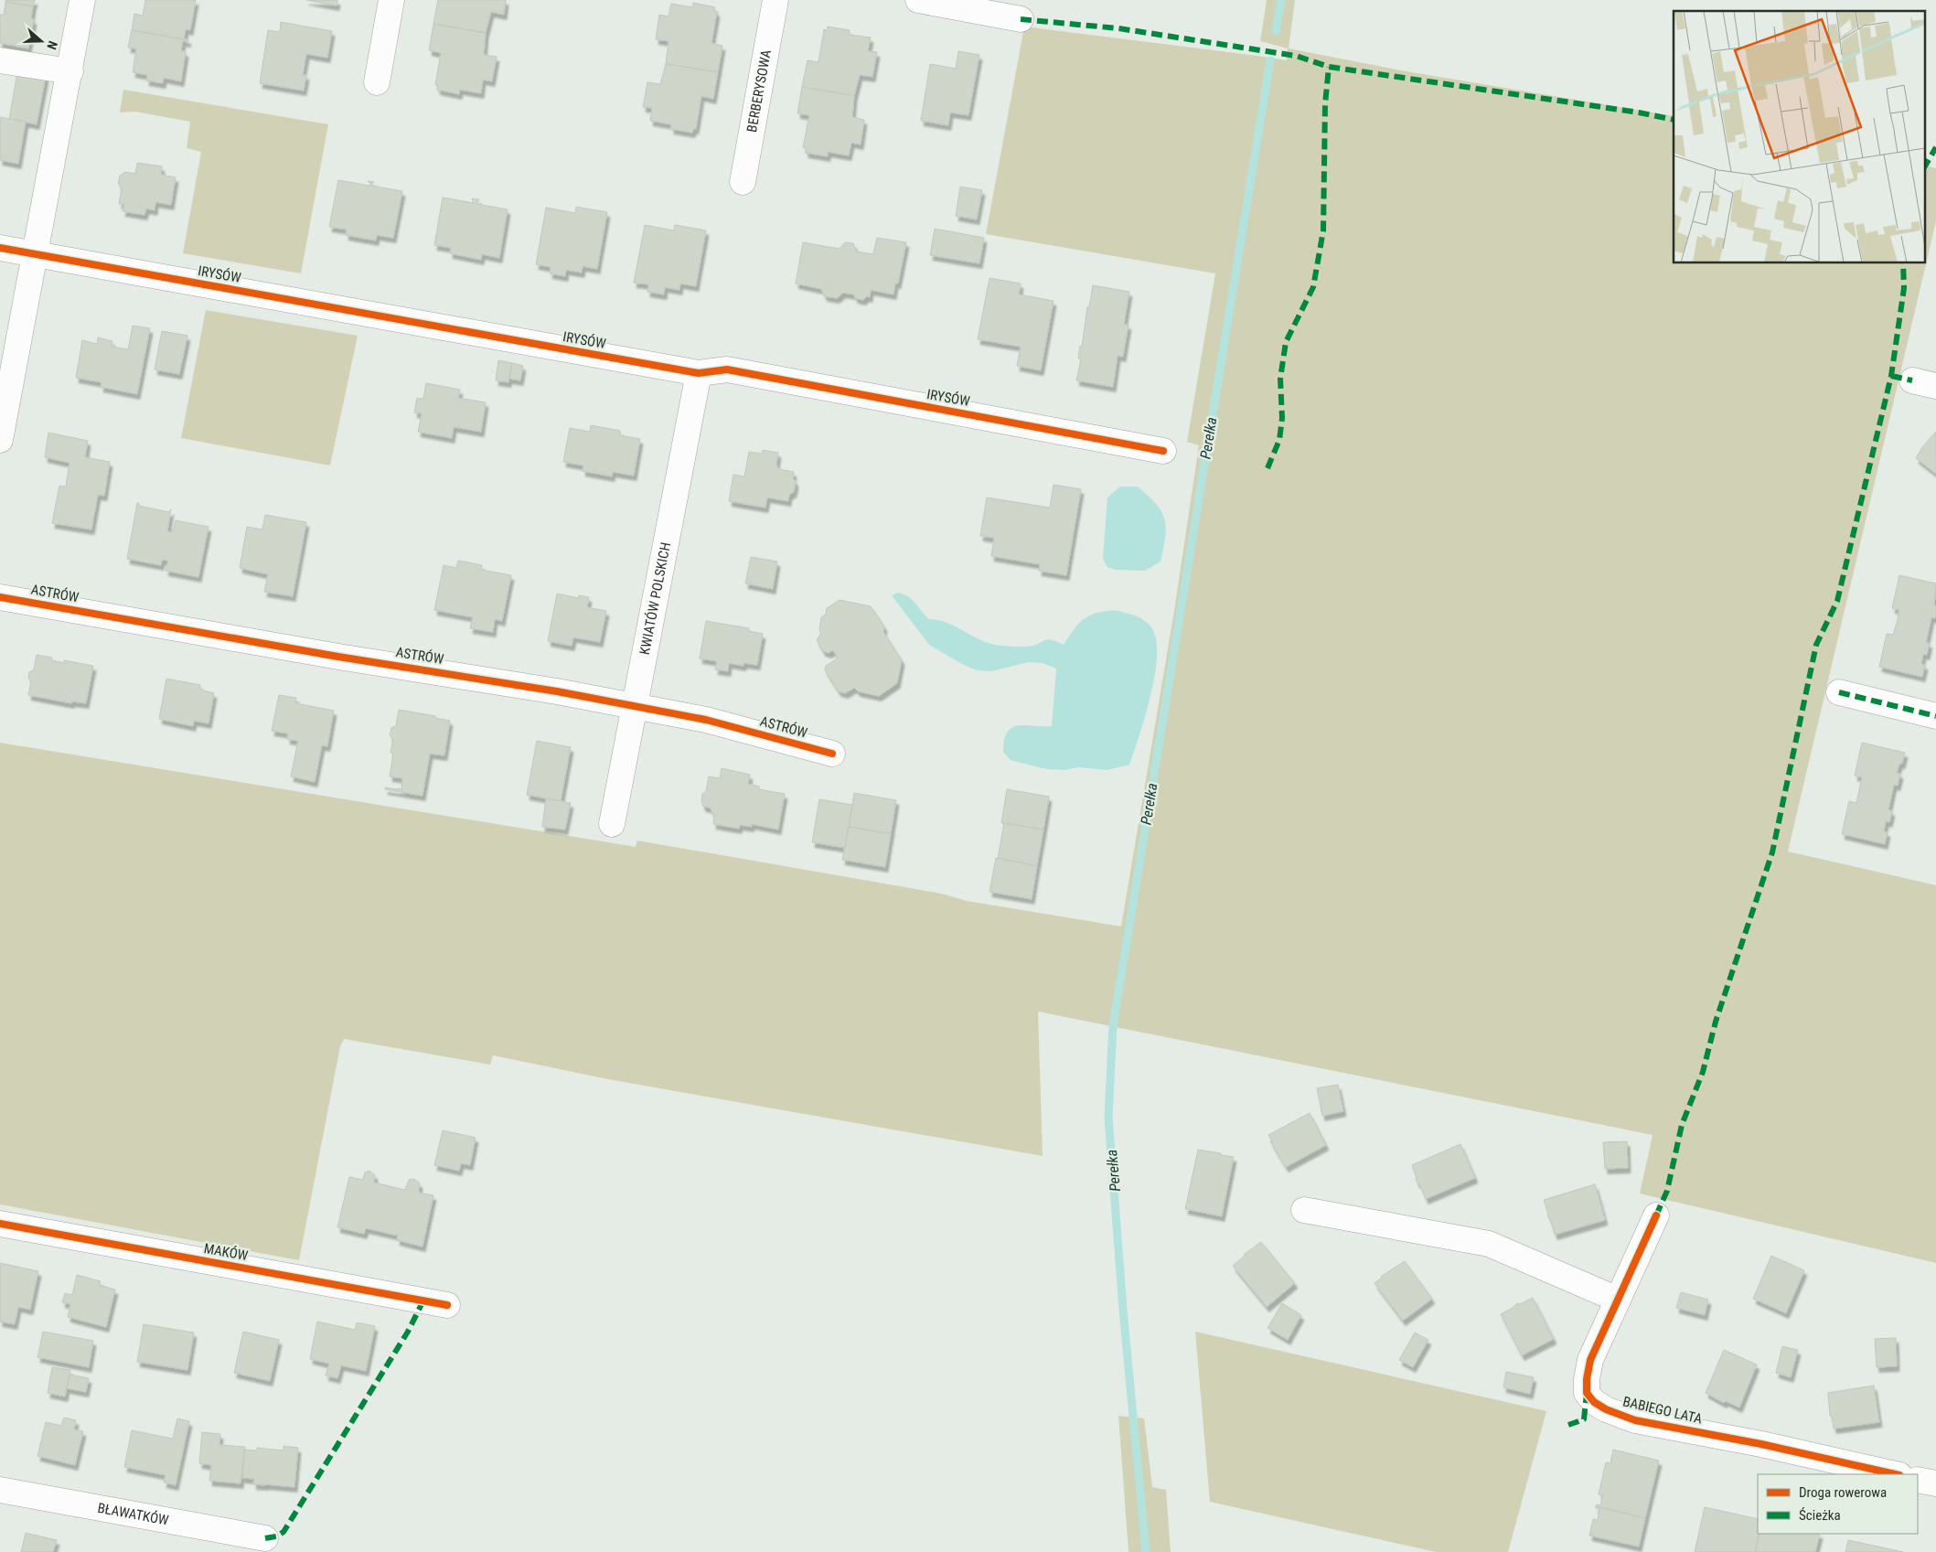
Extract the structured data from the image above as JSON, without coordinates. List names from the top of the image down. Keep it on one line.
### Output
{"streets":{"street":["BERBERYSOWA","IRYSÓW","ASTRÓW","KWIATÓW POLSKICH","MAKÓW","BABIEGO LATA","BŁAWATKÓW"]},"crossings":[["IRYSÓW","KWIATÓW POLSKICH"],["ASTRÓW","KWIATÓW POLSKICH"]],"water":["Perełka"],"legend":["Droga rowerowa","Ścieżka"],"north":"right"}
